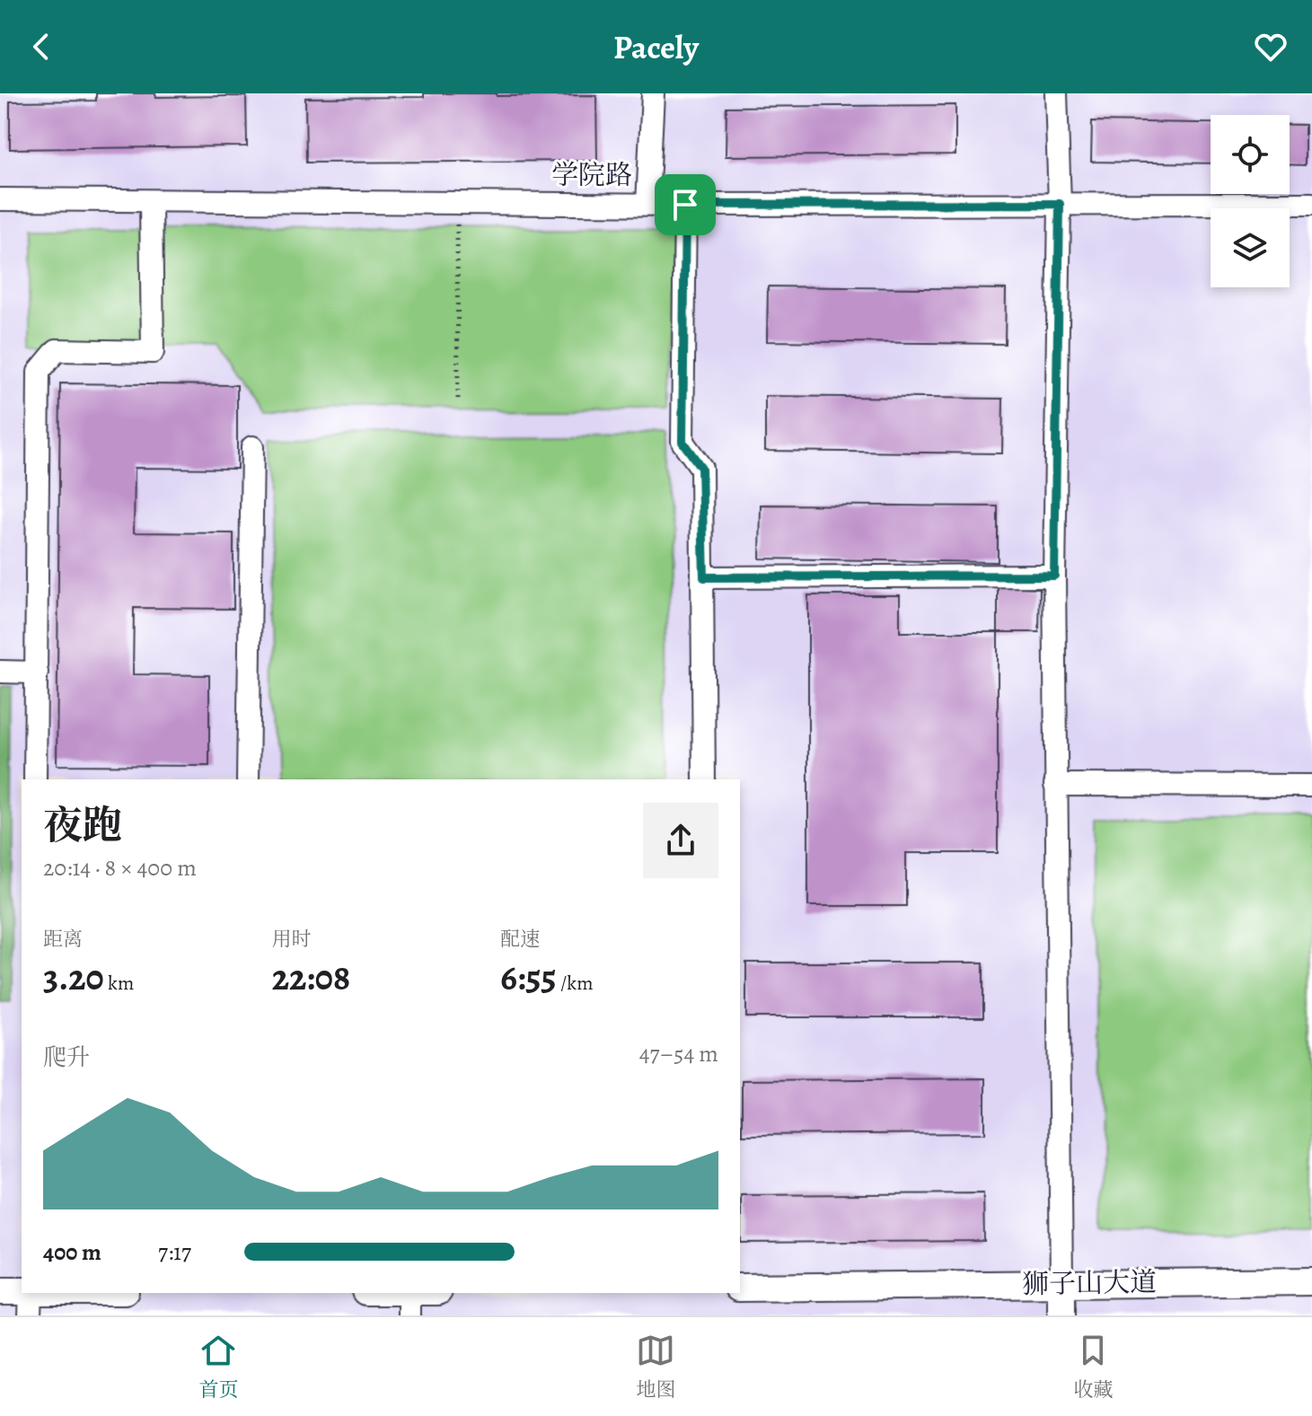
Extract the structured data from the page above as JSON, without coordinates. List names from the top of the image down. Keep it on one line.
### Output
{"streets":{"street":["学院路","狮子山大道"]},"page":{"header":"Pacely","heading":["夜跑","20:14 · 8 × 400 m"],"stats":[["距离","3.20 km"],["用时","22:08"],["配速","6:55 /km"]],"chart":["爬升","47–54 m"],"list":[{"name":"400 m","note":"7:17"}],"tabs":["首页","地图","收藏"]}}
